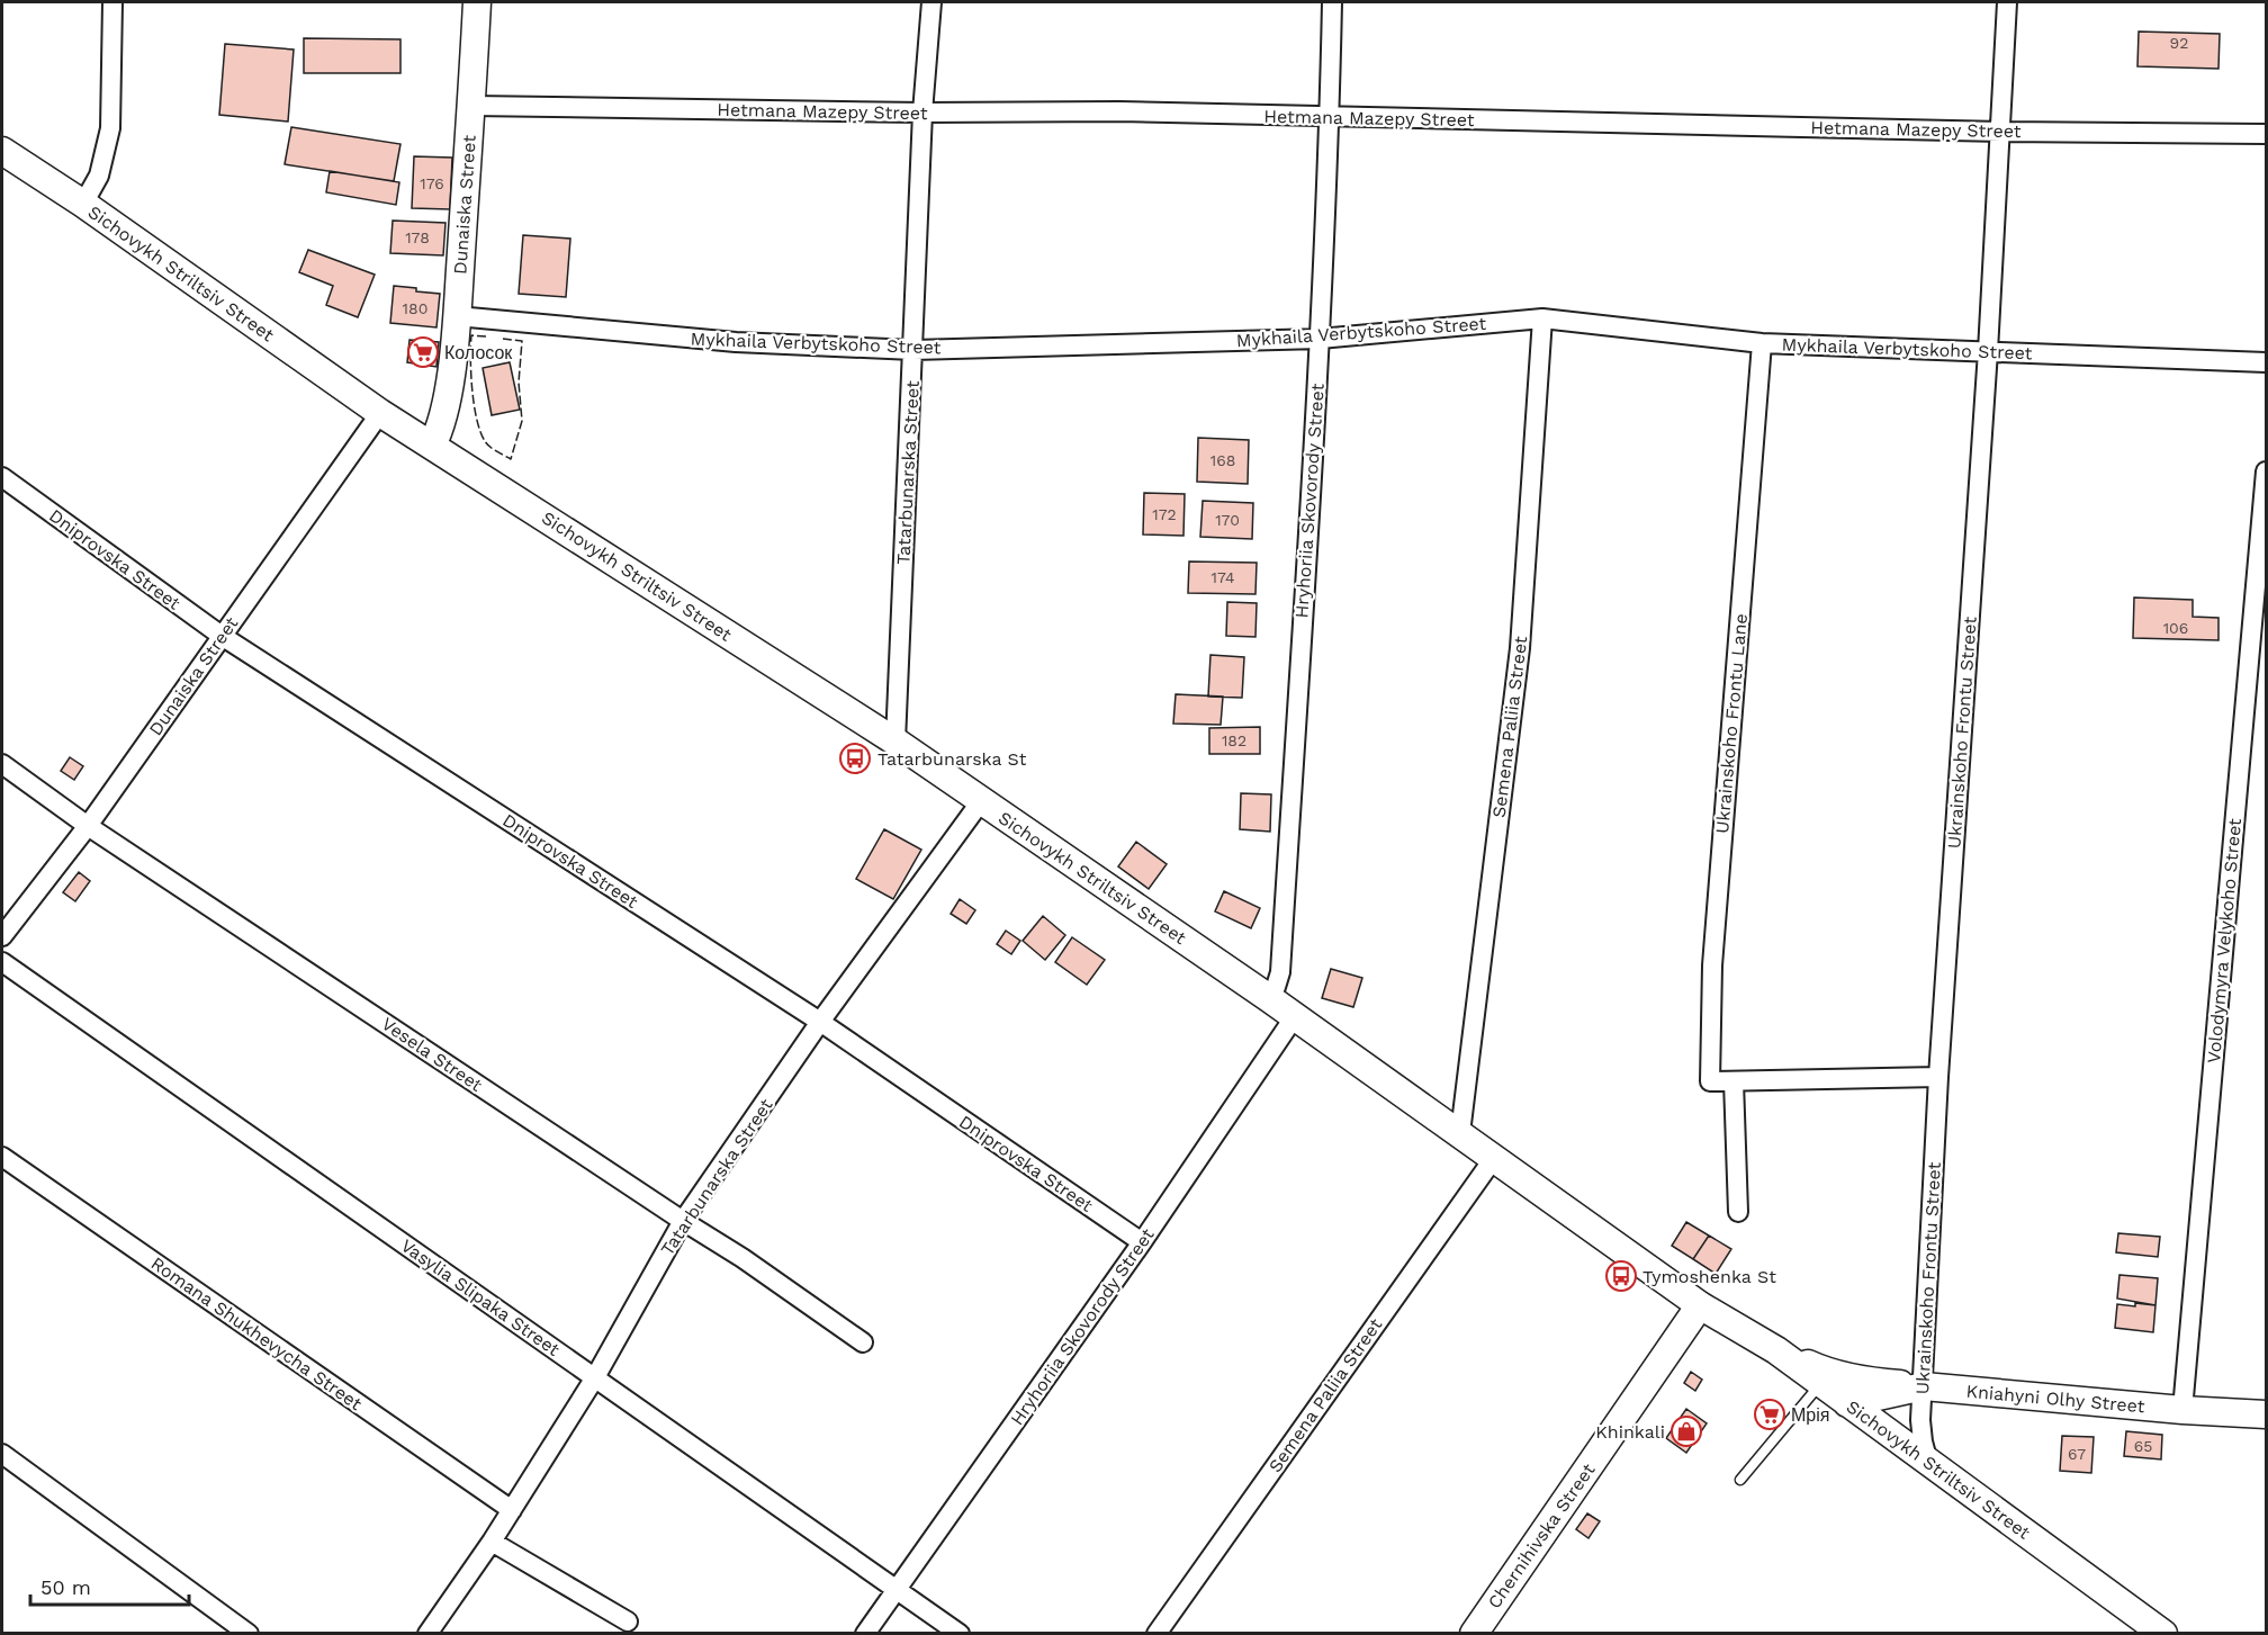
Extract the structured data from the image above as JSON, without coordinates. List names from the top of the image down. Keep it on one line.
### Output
{"streets":{"main road":["Dunaiska Street","Sichovykh Striltsiv Street","Kniahyni Olhy Street","Chernihivska Street"],"street":["Hetmana Mazepy Street","Mykhaila Verbytskoho Street","Tatarbunarska Street","Hryhoriia Skovorody Street","Dniprovska Street","Ukrainskoho Frontu Lane","Semena Paliia Street","Ukrainskoho Frontu Street","Volodymyra Velykoho Street","Vesela Street","Vasylia Slipaka Street","Romana Shukhevycha Street"]},"crossings":[["Hetmana Mazepy Street","Dunaiska Street"],["Hetmana Mazepy Street","Tatarbunarska Street"],["Hetmana Mazepy Street","Hryhoriia Skovorody Street"],["Hetmana Mazepy Street","Ukrainskoho Frontu Street"],["Dunaiska Street","Sichovykh Striltsiv Street"],["Dunaiska Street","Mykhaila Verbytskoho Street"],["Dunaiska Street","Dniprovska Street"],["Dunaiska Street","Vesela Street"],["Sichovykh Striltsiv Street","Tatarbunarska Street"],["Sichovykh Striltsiv Street","Hryhoriia Skovorody Street"],["Sichovykh Striltsiv Street","Semena Paliia Street"],["Sichovykh Striltsiv Street","Ukrainskoho Frontu Street"],["Sichovykh Striltsiv Street","Kniahyni Olhy Street"],["Sichovykh Striltsiv Street","Chernihivska Street"],["Mykhaila Verbytskoho Street","Tatarbunarska Street"],["Mykhaila Verbytskoho Street","Hryhoriia Skovorody Street"],["Mykhaila Verbytskoho Street","Ukrainskoho Frontu Lane"],["Mykhaila Verbytskoho Street","Semena Paliia Street"],["Mykhaila Verbytskoho Street","Ukrainskoho Frontu Street"],["Tatarbunarska Street","Dniprovska Street"],["Tatarbunarska Street","Vesela Street"],["Tatarbunarska Street","Vasylia Slipaka Street"],["Tatarbunarska Street","Romana Shukhevycha Street"],["Hryhoriia Skovorody Street","Dniprovska Street"],["Hryhoriia Skovorody Street","Vasylia Slipaka Street"],["Ukrainskoho Frontu Lane","Ukrainskoho Frontu Street"],["Ukrainskoho Frontu Street","Kniahyni Olhy Street"],["Volodymyra Velykoho Street","Kniahyni Olhy Street"]],"places":{"supermarket":["Колосок","Мрія"],"bus stop":["Tatarbunarska St","Tymoshenka St"],"shop":["Khinkali"]},"house_numbers":["92","176","178","180","168","172","170","174","106","182","65","67"],"scale_bar":"50 m"}
